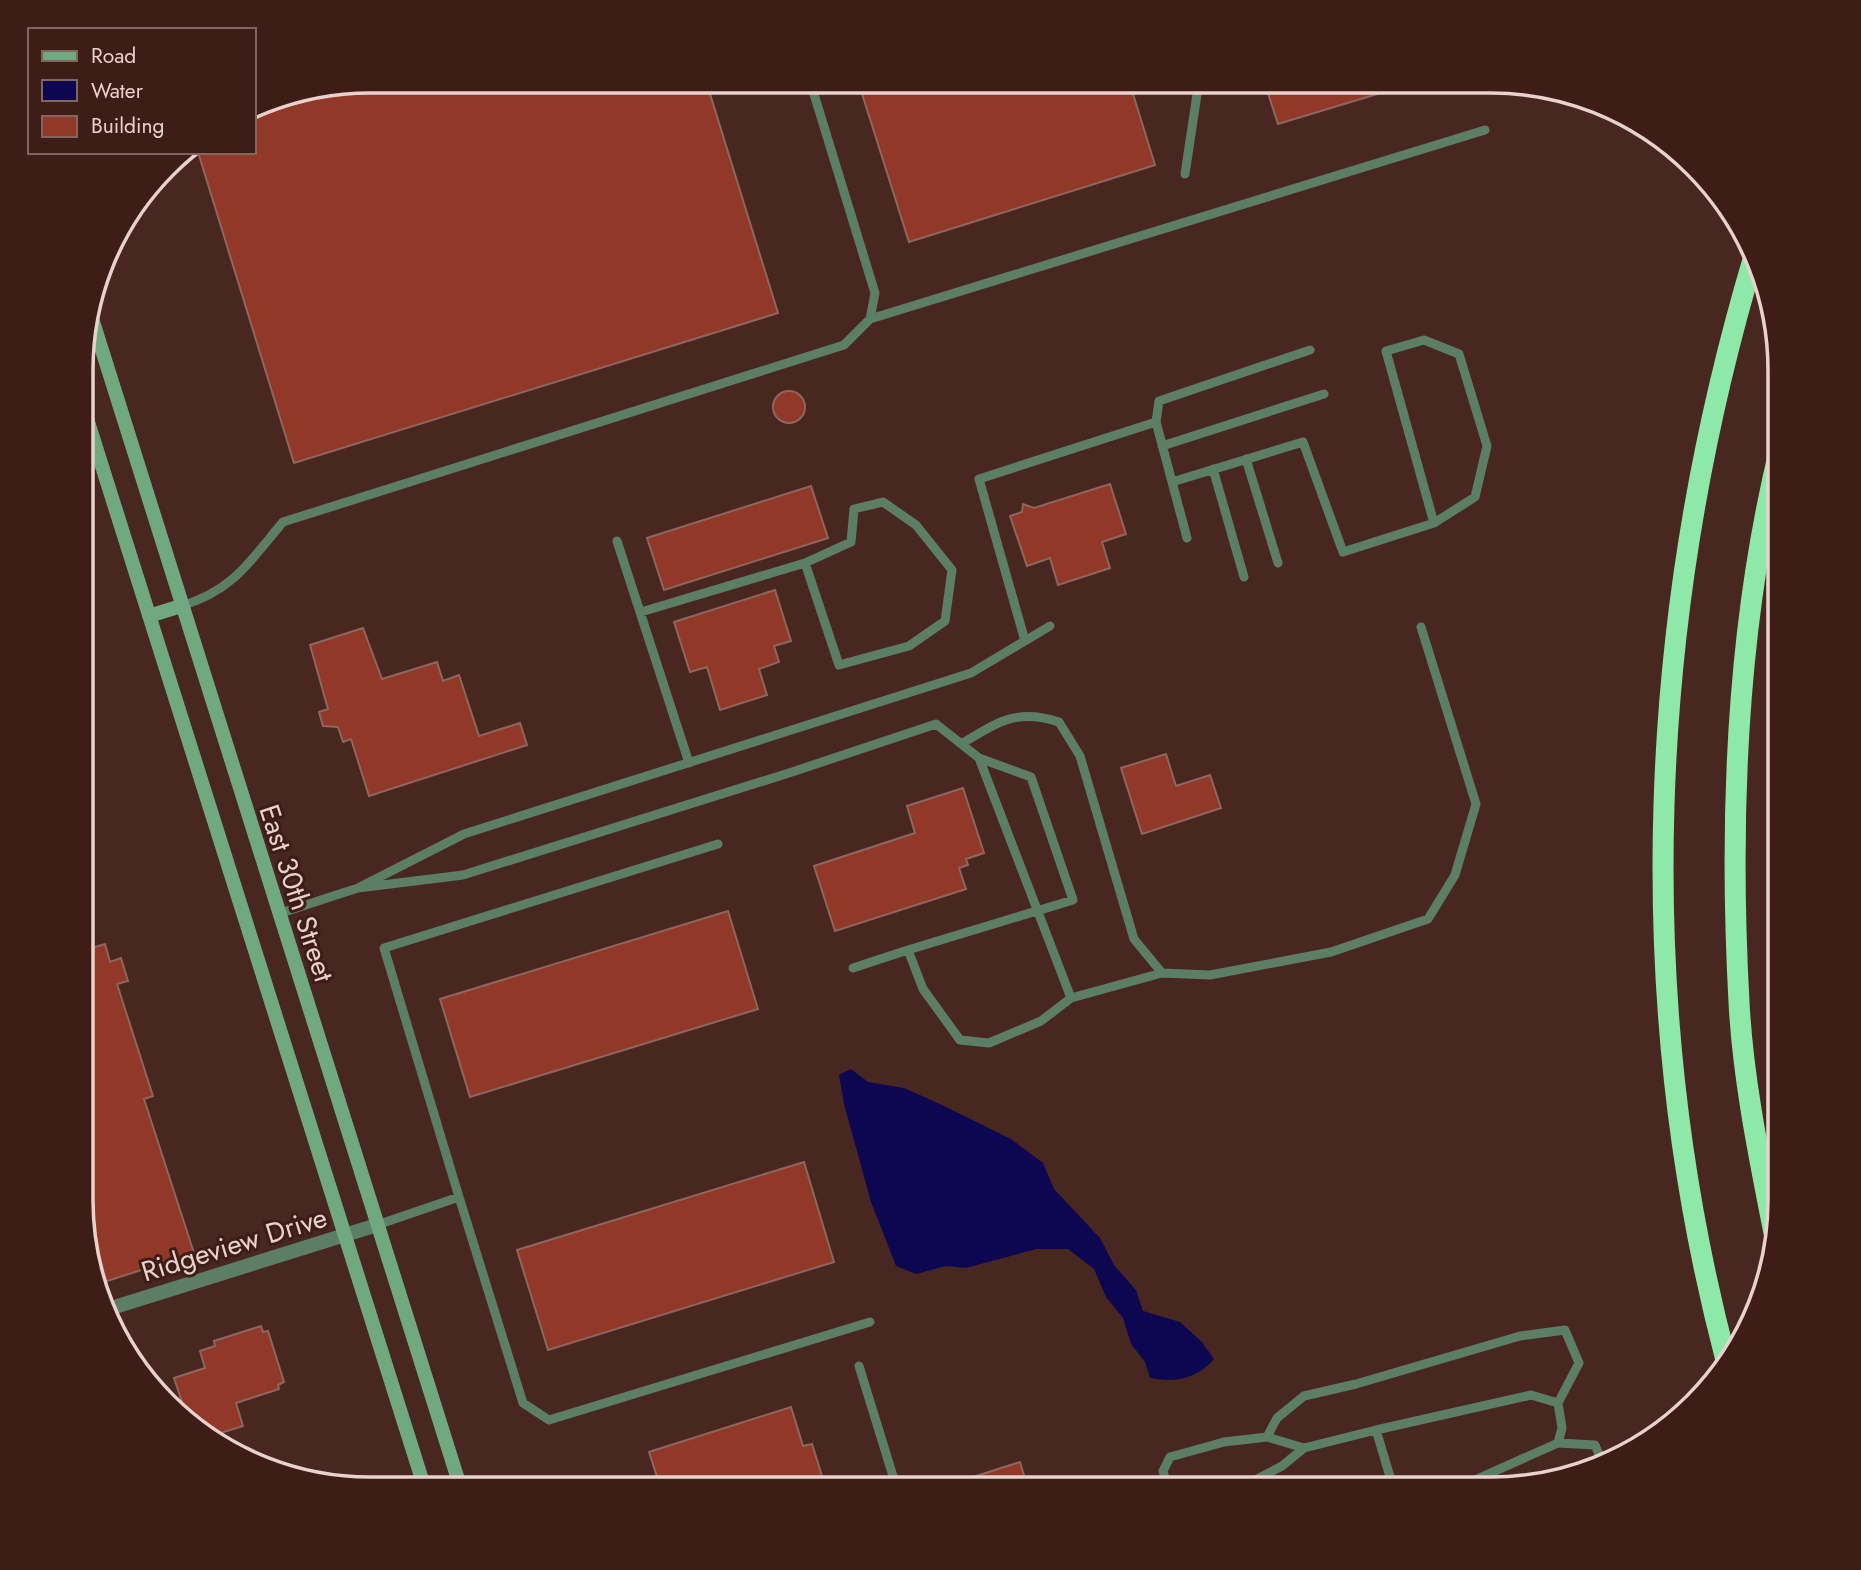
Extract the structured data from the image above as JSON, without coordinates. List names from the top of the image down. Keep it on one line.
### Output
{"streets":{"main road":["East 30th Street"],"street":["Ridgeview Drive"]},"crossings":[["East 30th Street","Ridgeview Drive"]],"legend":["Road","Water","Building"]}
